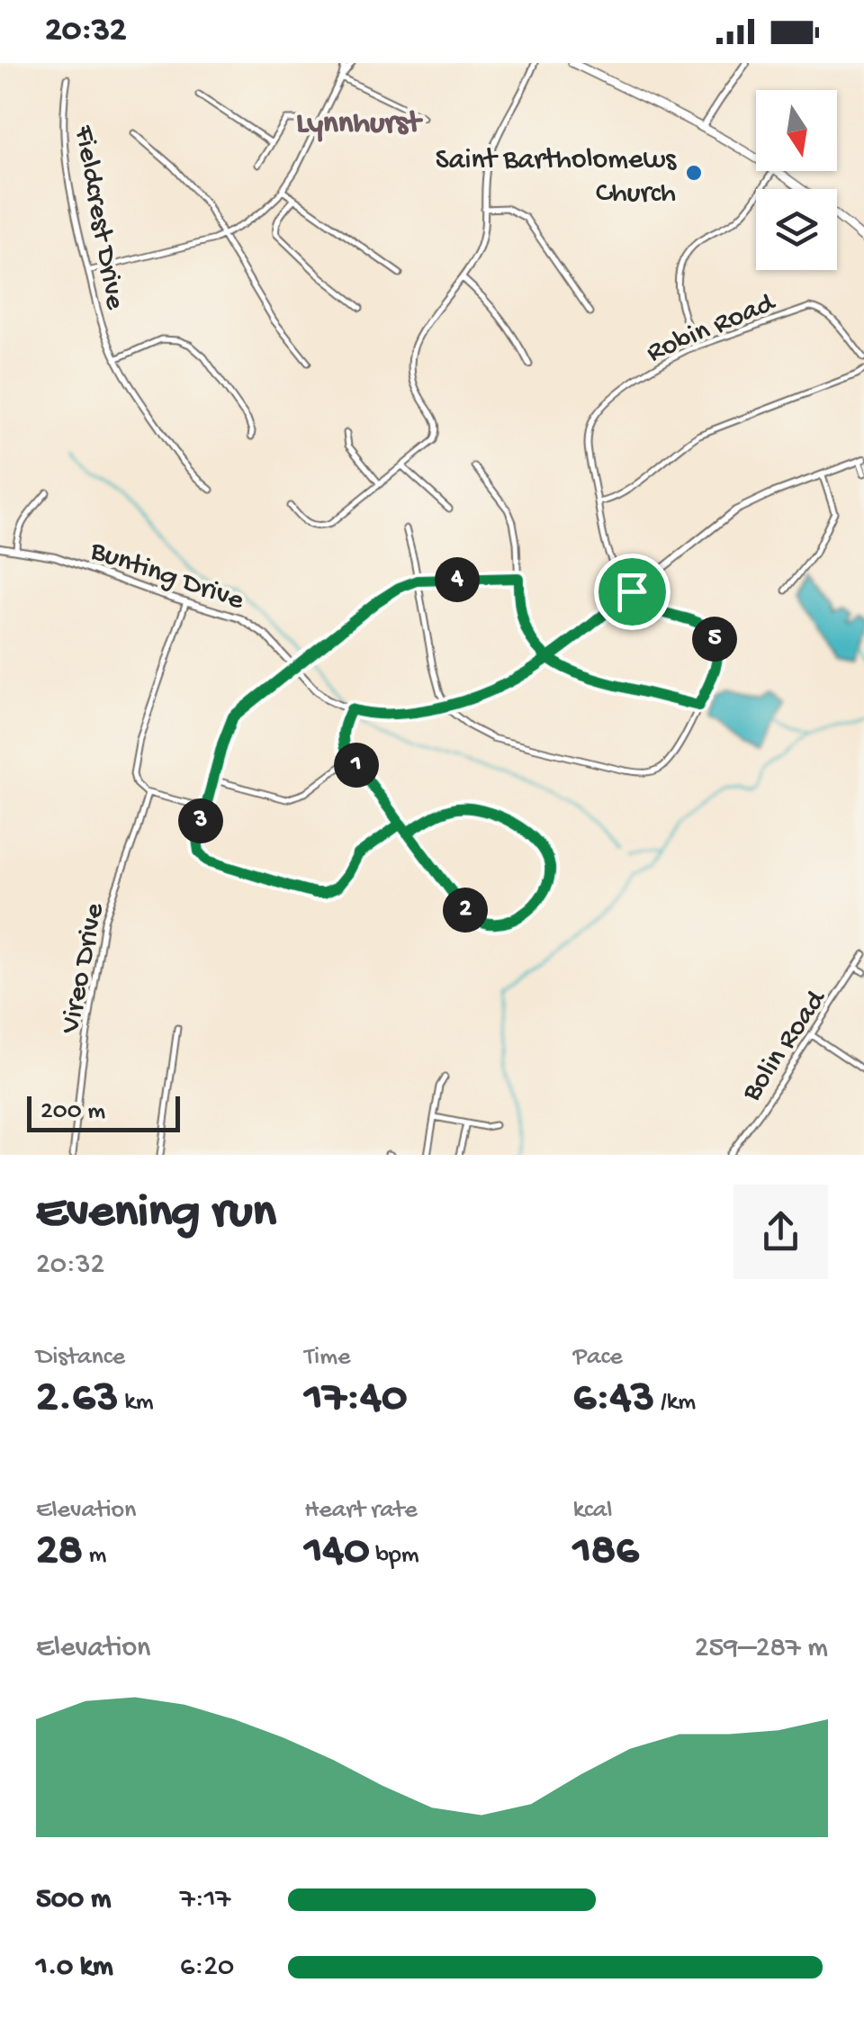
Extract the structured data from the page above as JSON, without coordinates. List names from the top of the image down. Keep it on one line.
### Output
{"streets":{"street":["Fieldcrest Drive","Robin Road","Bunting Drive","Vireo Drive","Bolin Road"]},"crossings":[["Robin Road","Bunting Drive"]],"districts":["Lynnhurst"],"places":["Saint Bartholomews Church"],"scale_bar":"200 m","north":"bottom","page":{"status":"20:32","pins":["4","5","1","3","2"],"scale":"200 m","heading":["Evening run","20:32"],"stats":[["Distance","2.63 km"],["Time","17:40"],["Pace","6:43 /km"],["Elevation","28 m"],["Heart rate","140 bpm"],["kcal","186"]],"chart":["Elevation","259–287 m"],"list":[{"name":"500 m","note":"7:17"},{"name":"1.0 km","note":"6:20"}]}}
